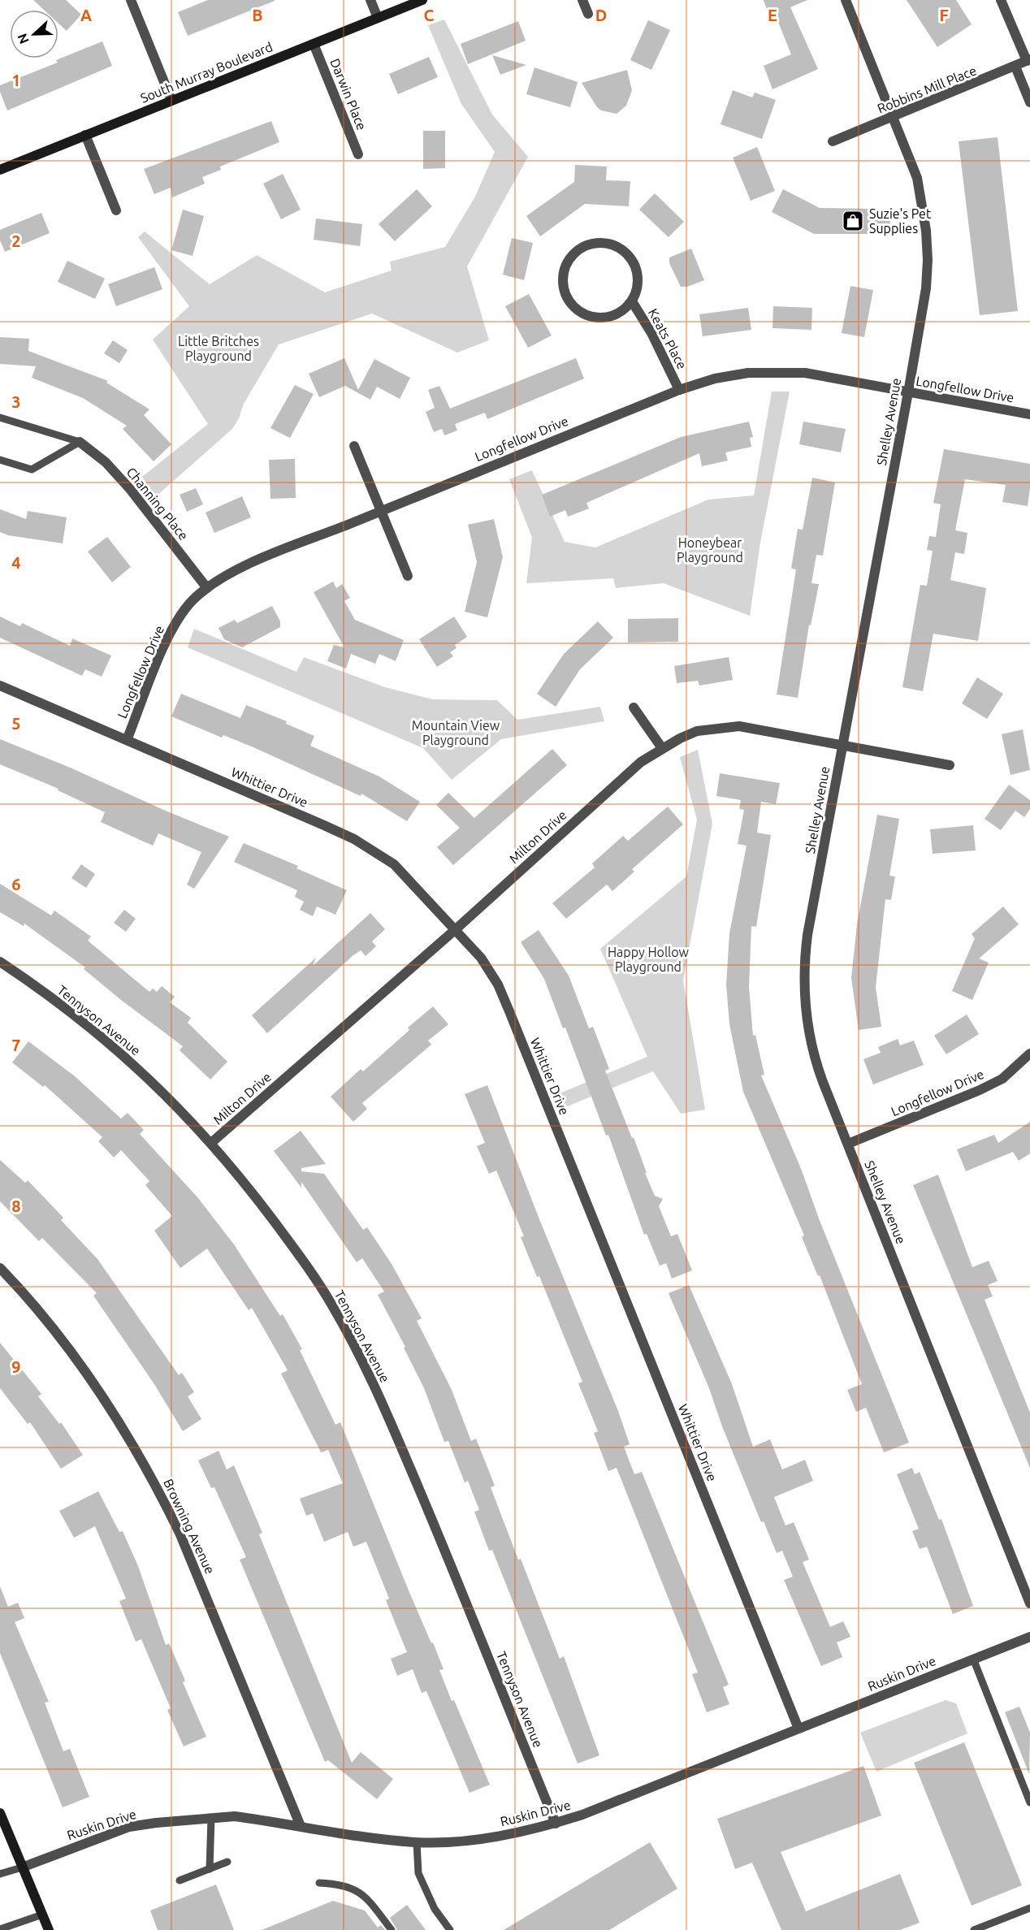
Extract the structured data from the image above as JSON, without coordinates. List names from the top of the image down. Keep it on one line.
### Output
{"streets":{"main road":["South Murray Boulevard"],"street":["Robbins Mill Place","Darwin Place","Keats Place","Longfellow Drive","Shelley Avenue","Channing Place","Whittier Drive","Milton Drive","Tennyson Avenue","Browning Avenue","Ruskin Drive"]},"crossings":[["South Murray Boulevard","Darwin Place"],["Robbins Mill Place","Shelley Avenue"],["Keats Place","Longfellow Drive"],["Longfellow Drive","Shelley Avenue"],["Longfellow Drive","Channing Place"],["Longfellow Drive","Whittier Drive"],["Shelley Avenue","Milton Drive"],["Whittier Drive","Milton Drive"],["Whittier Drive","Ruskin Drive"],["Milton Drive","Tennyson Avenue"],["Tennyson Avenue","Ruskin Drive"],["Browning Avenue","Ruskin Drive"]],"parks":["Little Britches Playground","Honeybear Playground","Mountain View Playground","Happy Hollow Playground"],"places":{"shop":["Suzie's Pet Supplies"]},"north":"left","grid":{"columns":["A","B","C","D","E","F"],"rows":["1","2","3","4","5","6","7","8","9"]}}
